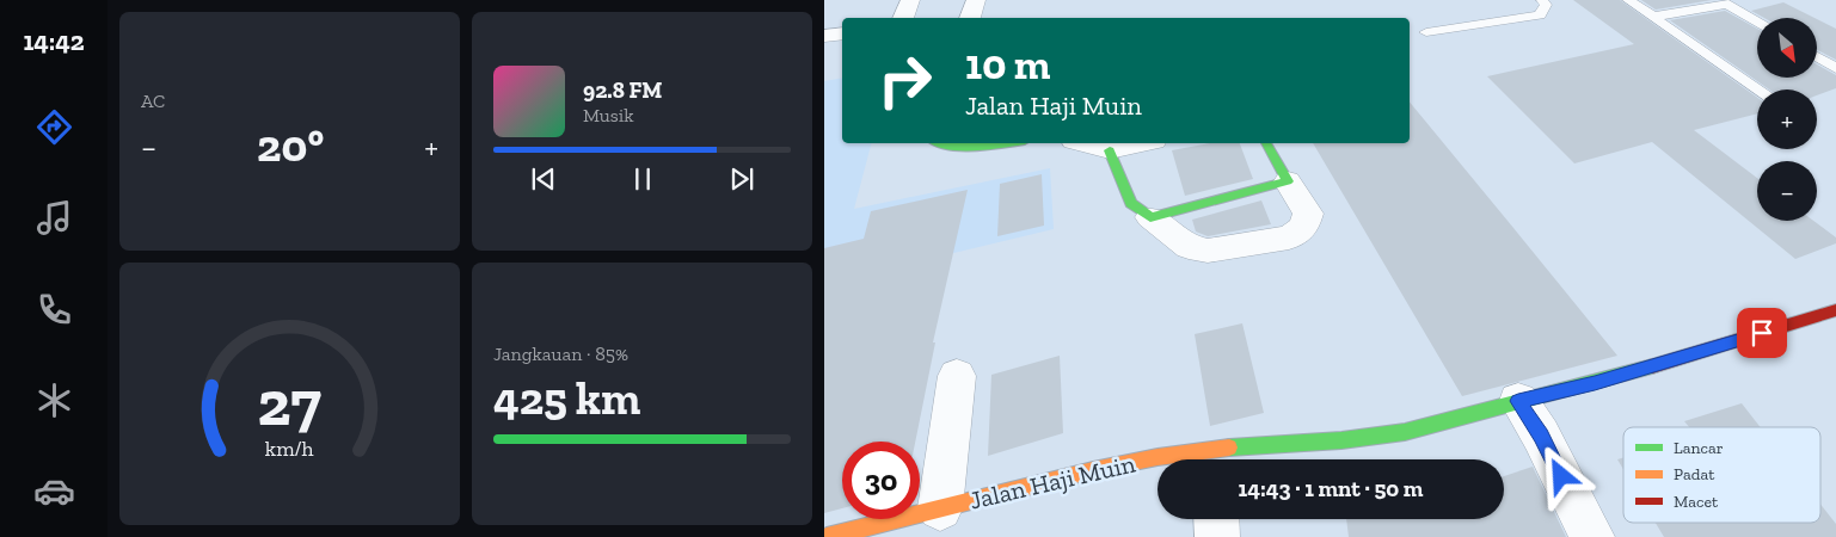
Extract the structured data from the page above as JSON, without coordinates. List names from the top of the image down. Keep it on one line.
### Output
{"streets":{"street":["Jalan Haji Muin"]},"legend":["Lancar","Padat","Macet"],"north":"bottom right","page":{"tabs":"14:42","tile":["AC",["Jangkauan · 85%","425 km"]],"map_buttons":["+","−"],"turn":["10 m","Jalan Haji Muin"],"song":["92.8 FM","Musik"],"heat":["−","20°","+"],"limit":"30","trip":"14:43 · 1 mnt · 50 m","gauge":["27","km/h"]}}
